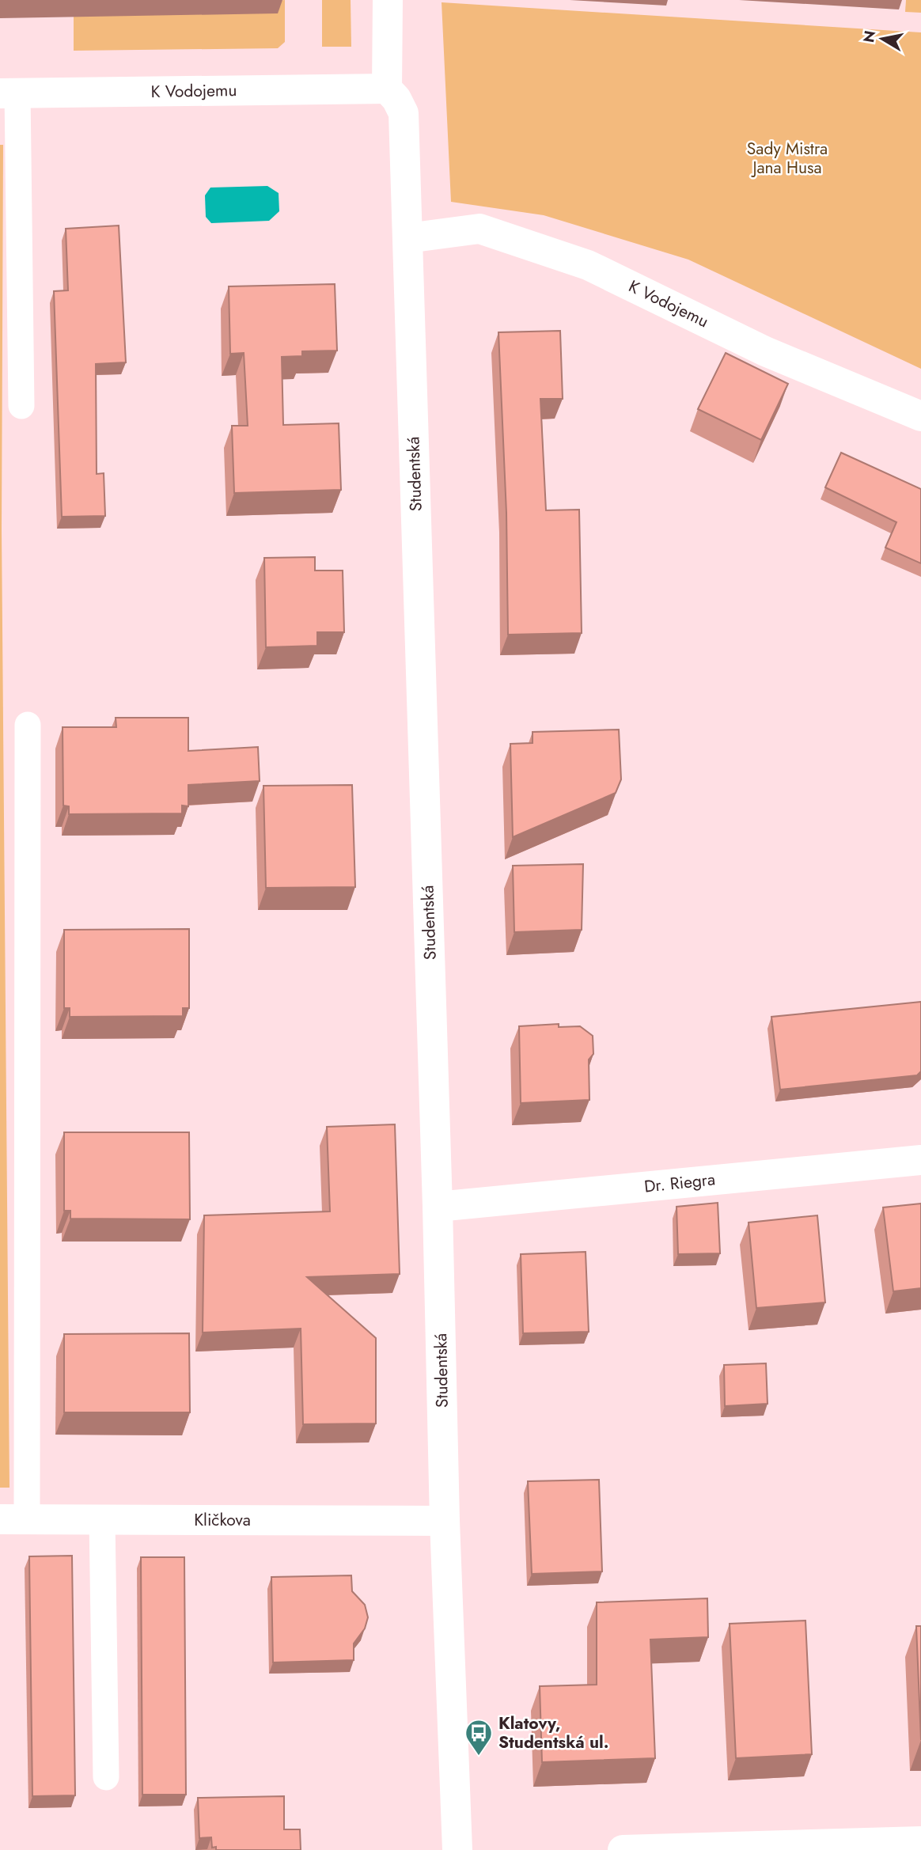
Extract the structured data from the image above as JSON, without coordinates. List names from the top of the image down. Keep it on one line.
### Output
{"streets":{"street":["K Vodojemu","Studentská","Dr. Riegra","Kličkova"]},"crossings":[["K Vodojemu","Studentská"],["Studentská","Dr. Riegra"],["Studentská","Kličkova"]],"parks":["Sady Mistra Jana Husa"],"places":{"bus stop":["Klatovy, Studentská ul."]},"north":"left"}
